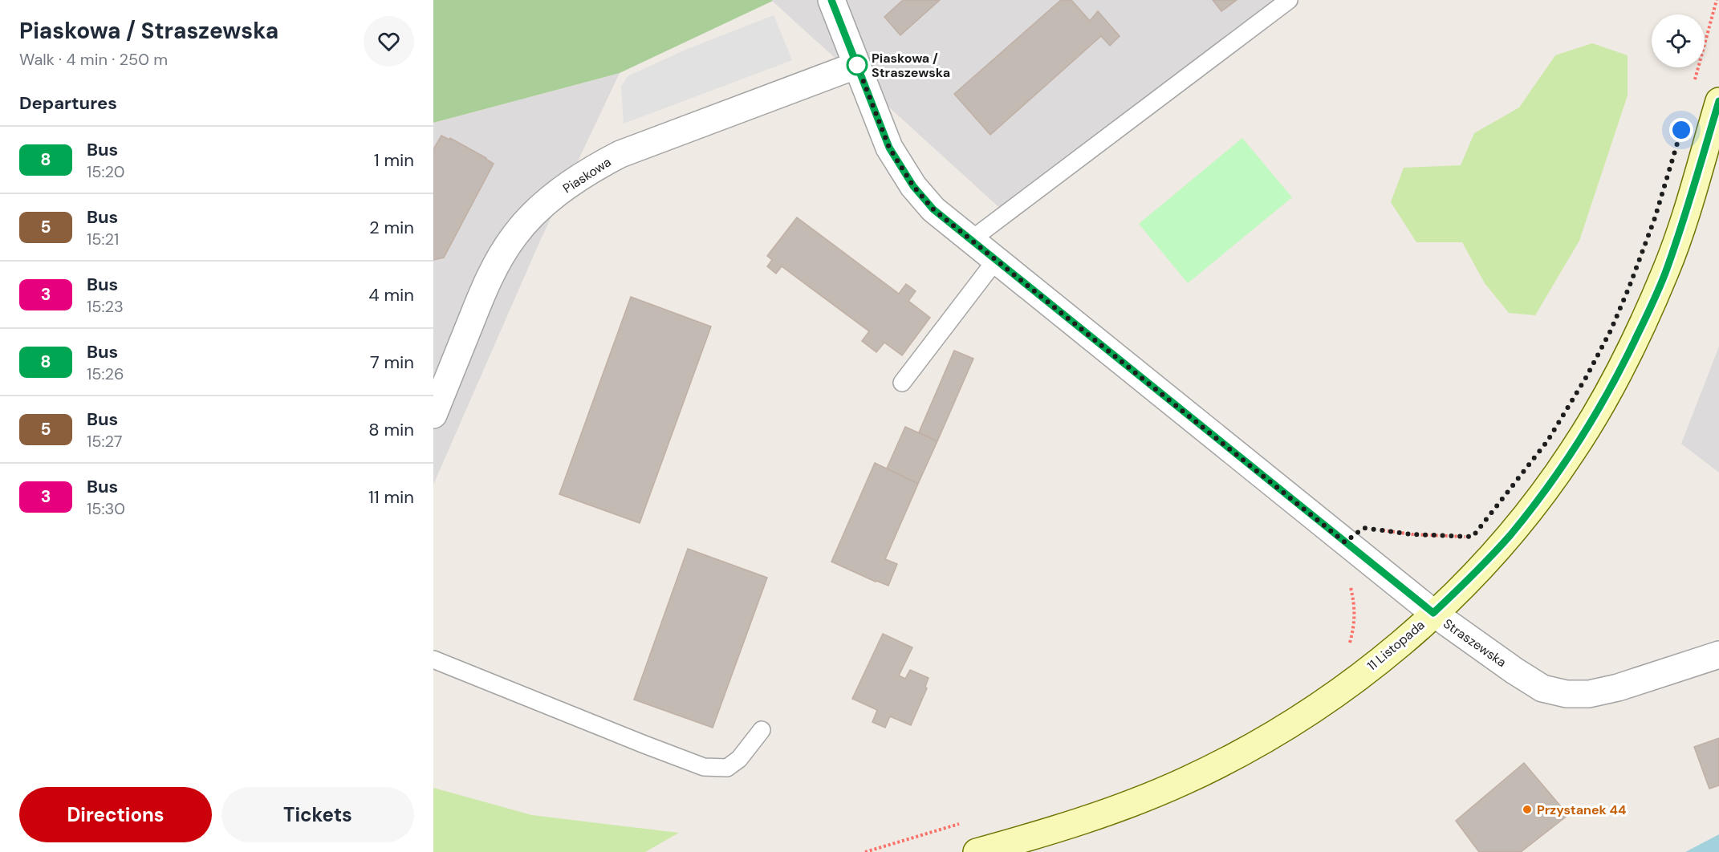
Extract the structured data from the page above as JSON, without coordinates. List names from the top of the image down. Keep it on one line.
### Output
{"streets":{"main road":["11 Listopada"],"street":["Piaskowa","Straszewska"]},"crossings":[["Piaskowa","Straszewska"],["Straszewska","11 Listopada"]],"places":["Piaskowa / Straszewska","Przystanek 44"],"lines":["bus line 8"],"page":{"heading":[["Piaskowa / Straszewska","Walk · 4 min · 250 m"],"Departures"],"list":[{"mark":"8","name":"Bus","note":"15:20","value":"1 min"},{"mark":"5","name":"Bus","note":"15:21","value":"2 min"},{"mark":"3","name":"Bus","note":"15:23","value":"4 min"},{"mark":"8","name":"Bus","note":"15:26","value":"7 min"},{"mark":"5","name":"Bus","note":"15:27","value":"8 min"},{"mark":"3","name":"Bus","note":"15:30","value":"11 min"}],"buttons":["Directions","Tickets"]}}
